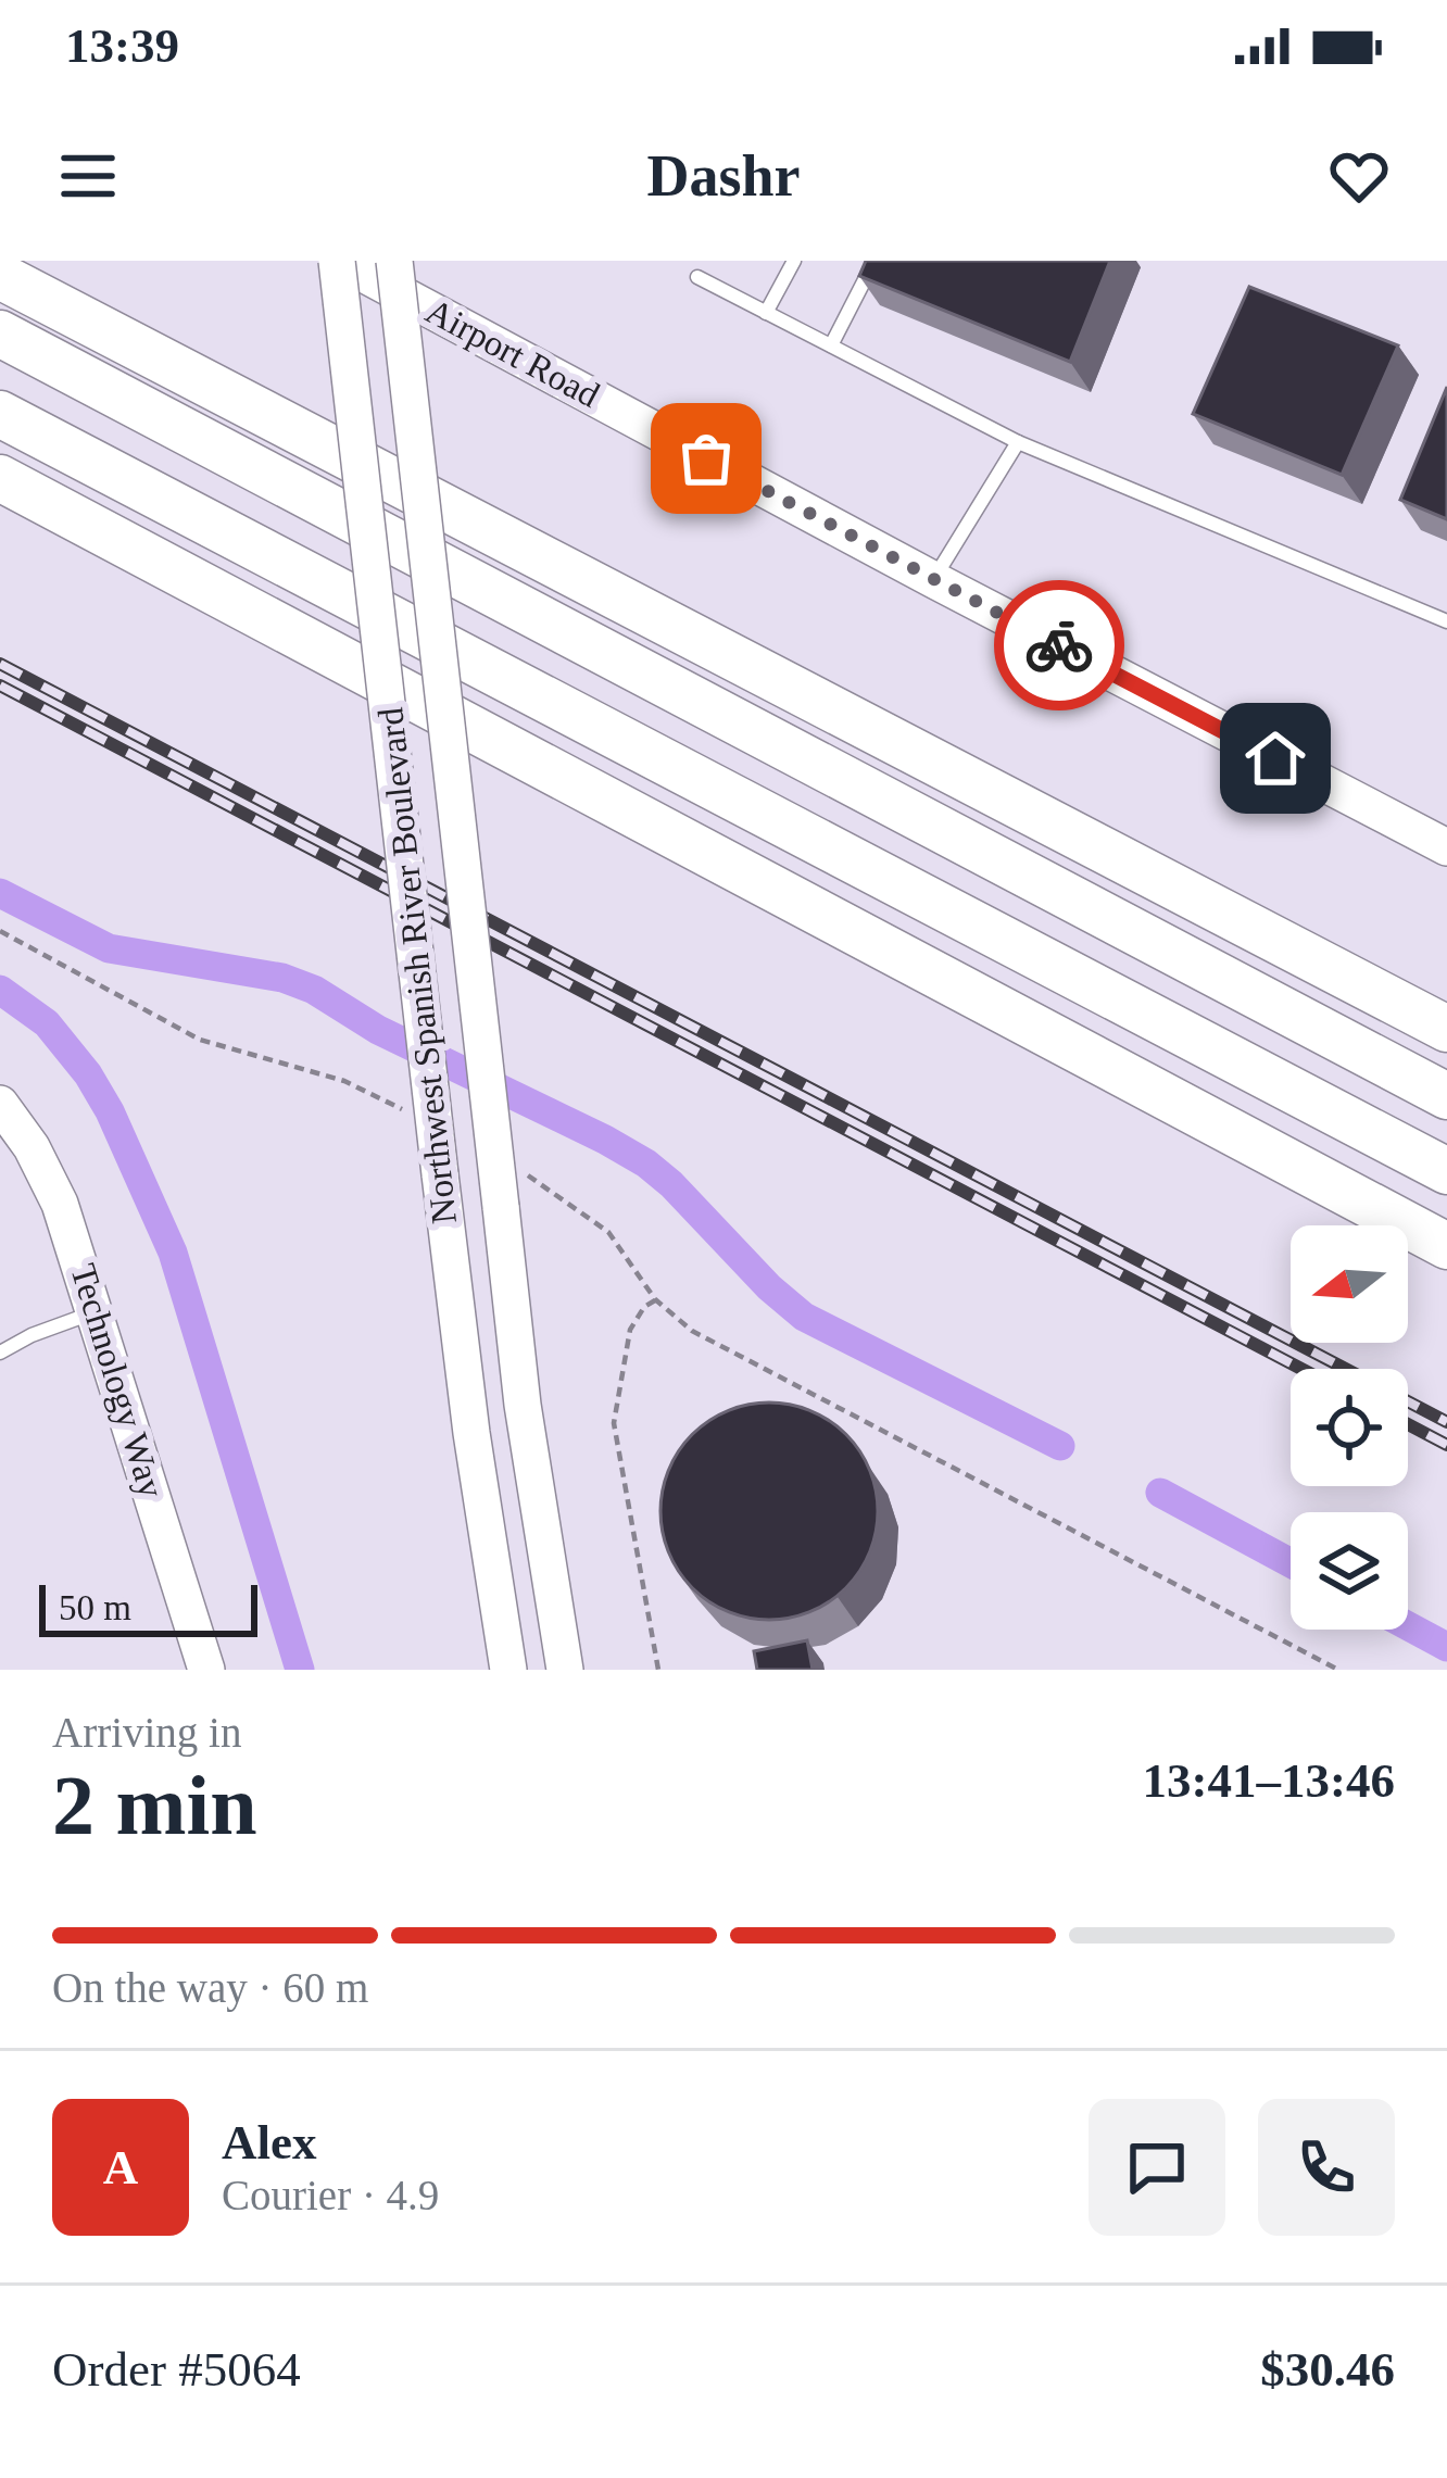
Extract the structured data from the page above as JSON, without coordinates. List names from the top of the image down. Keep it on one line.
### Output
{"streets":{"main road":["Airport Road","Northwest Spanish River Boulevard","Technology Way"]},"crossings":[["Airport Road","Northwest Spanish River Boulevard"]],"scale_bar":"50 m","north":"left","page":{"status":"13:39","header":"Dashr","scale":"50 m","heading":["2 min","Arriving in","13:41–13:46"],"panel":["Alex","Courier · 4.9","Order #5064","$30.46"],"bar":"On the way · 60 m","round":"A"}}
